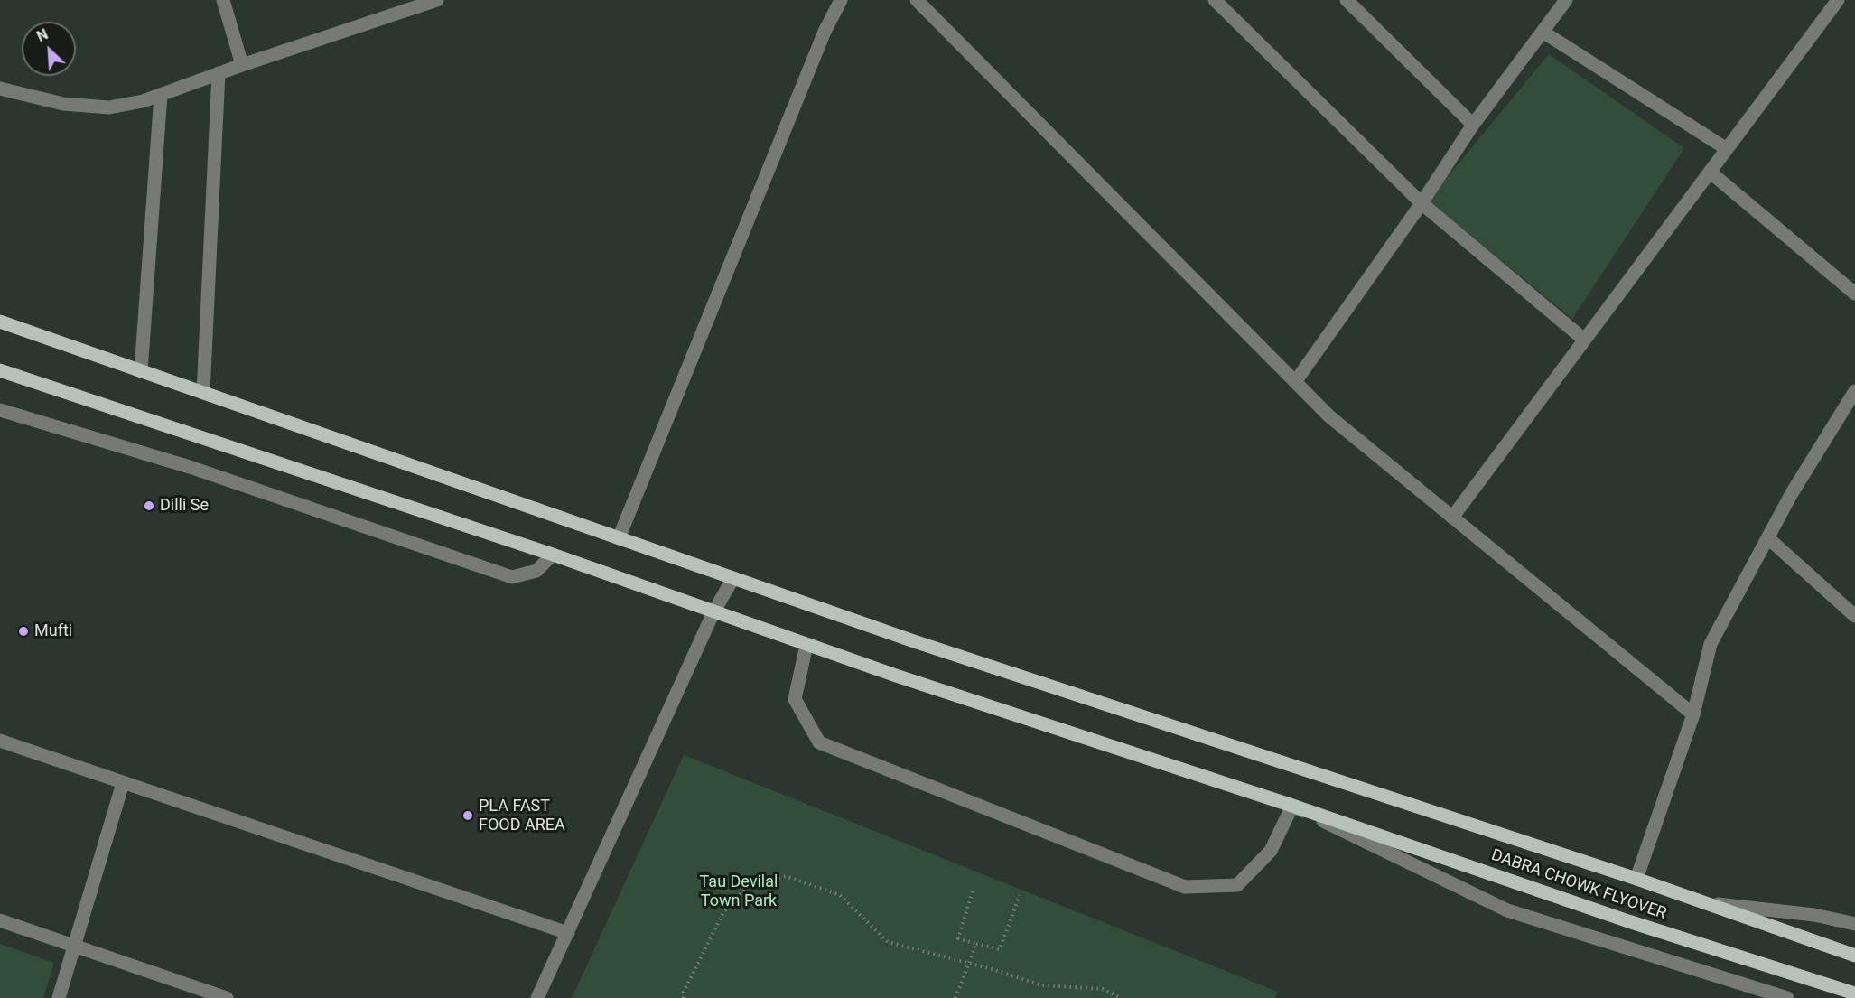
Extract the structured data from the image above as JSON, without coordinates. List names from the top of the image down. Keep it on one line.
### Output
{"streets":{"main road":["DABRA CHOWK FLYOVER"]},"parks":["Tau Devilal Town Park"],"places":["Dilli Se","Mufti","PLA FAST FOOD AREA"],"north":"top left"}
